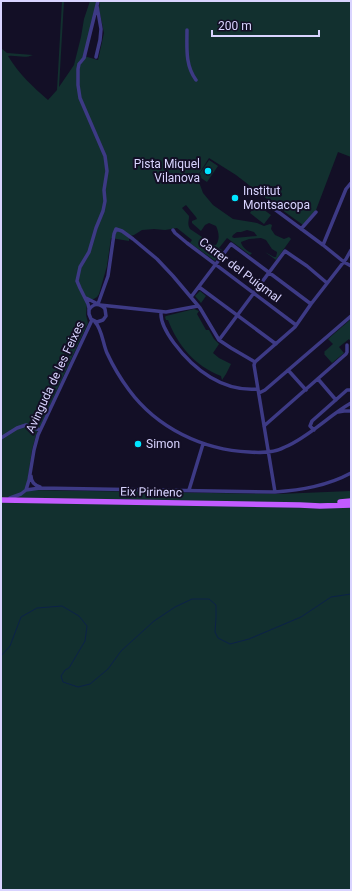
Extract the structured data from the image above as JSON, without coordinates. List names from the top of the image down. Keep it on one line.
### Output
{"streets":{"main road":["Eix Pirinenc"],"street":["Carrer del Puigmal","Avinguda de les Feixes"]},"places":["Pista Miquel Vilanova","Institut Montsacopa","Simon"],"scale_bar":"200 m"}
